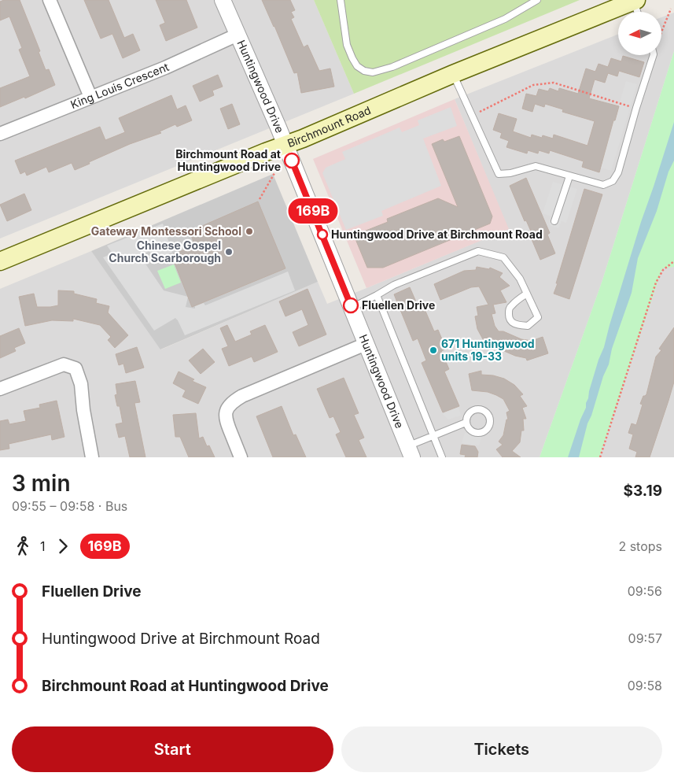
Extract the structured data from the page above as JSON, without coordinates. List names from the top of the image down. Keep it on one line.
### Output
{"streets":{"main road":["Birchmount Road"],"street":["King Louis Crescent","Huntingwood Drive"]},"crossings":[["King Louis Crescent","Huntingwood Drive"],["Huntingwood Drive","Birchmount Road"]],"places":["Birchmount Road at Huntingwood Drive","Gateway Montessori School","Huntingwood Drive at Birchmount Road","Chinese Gospel Church Scarborough","Fluellen Drive","671 Huntingwood units 19-33"],"lines":["bus line 169B"],"north":"left","page":{"on_map":"169B","heading":["3 min","09:55 – 09:58 · Bus","$3.19"],"legs":["1","169B","2 stops"],"list":[{"name":"Fluellen Drive","value":"09:56"},{"name":"Huntingwood Drive at Birchmount Road","value":"09:57"},{"name":"Birchmount Road at Huntingwood Drive","value":"09:58"}],"buttons":["Start","Tickets"]}}
